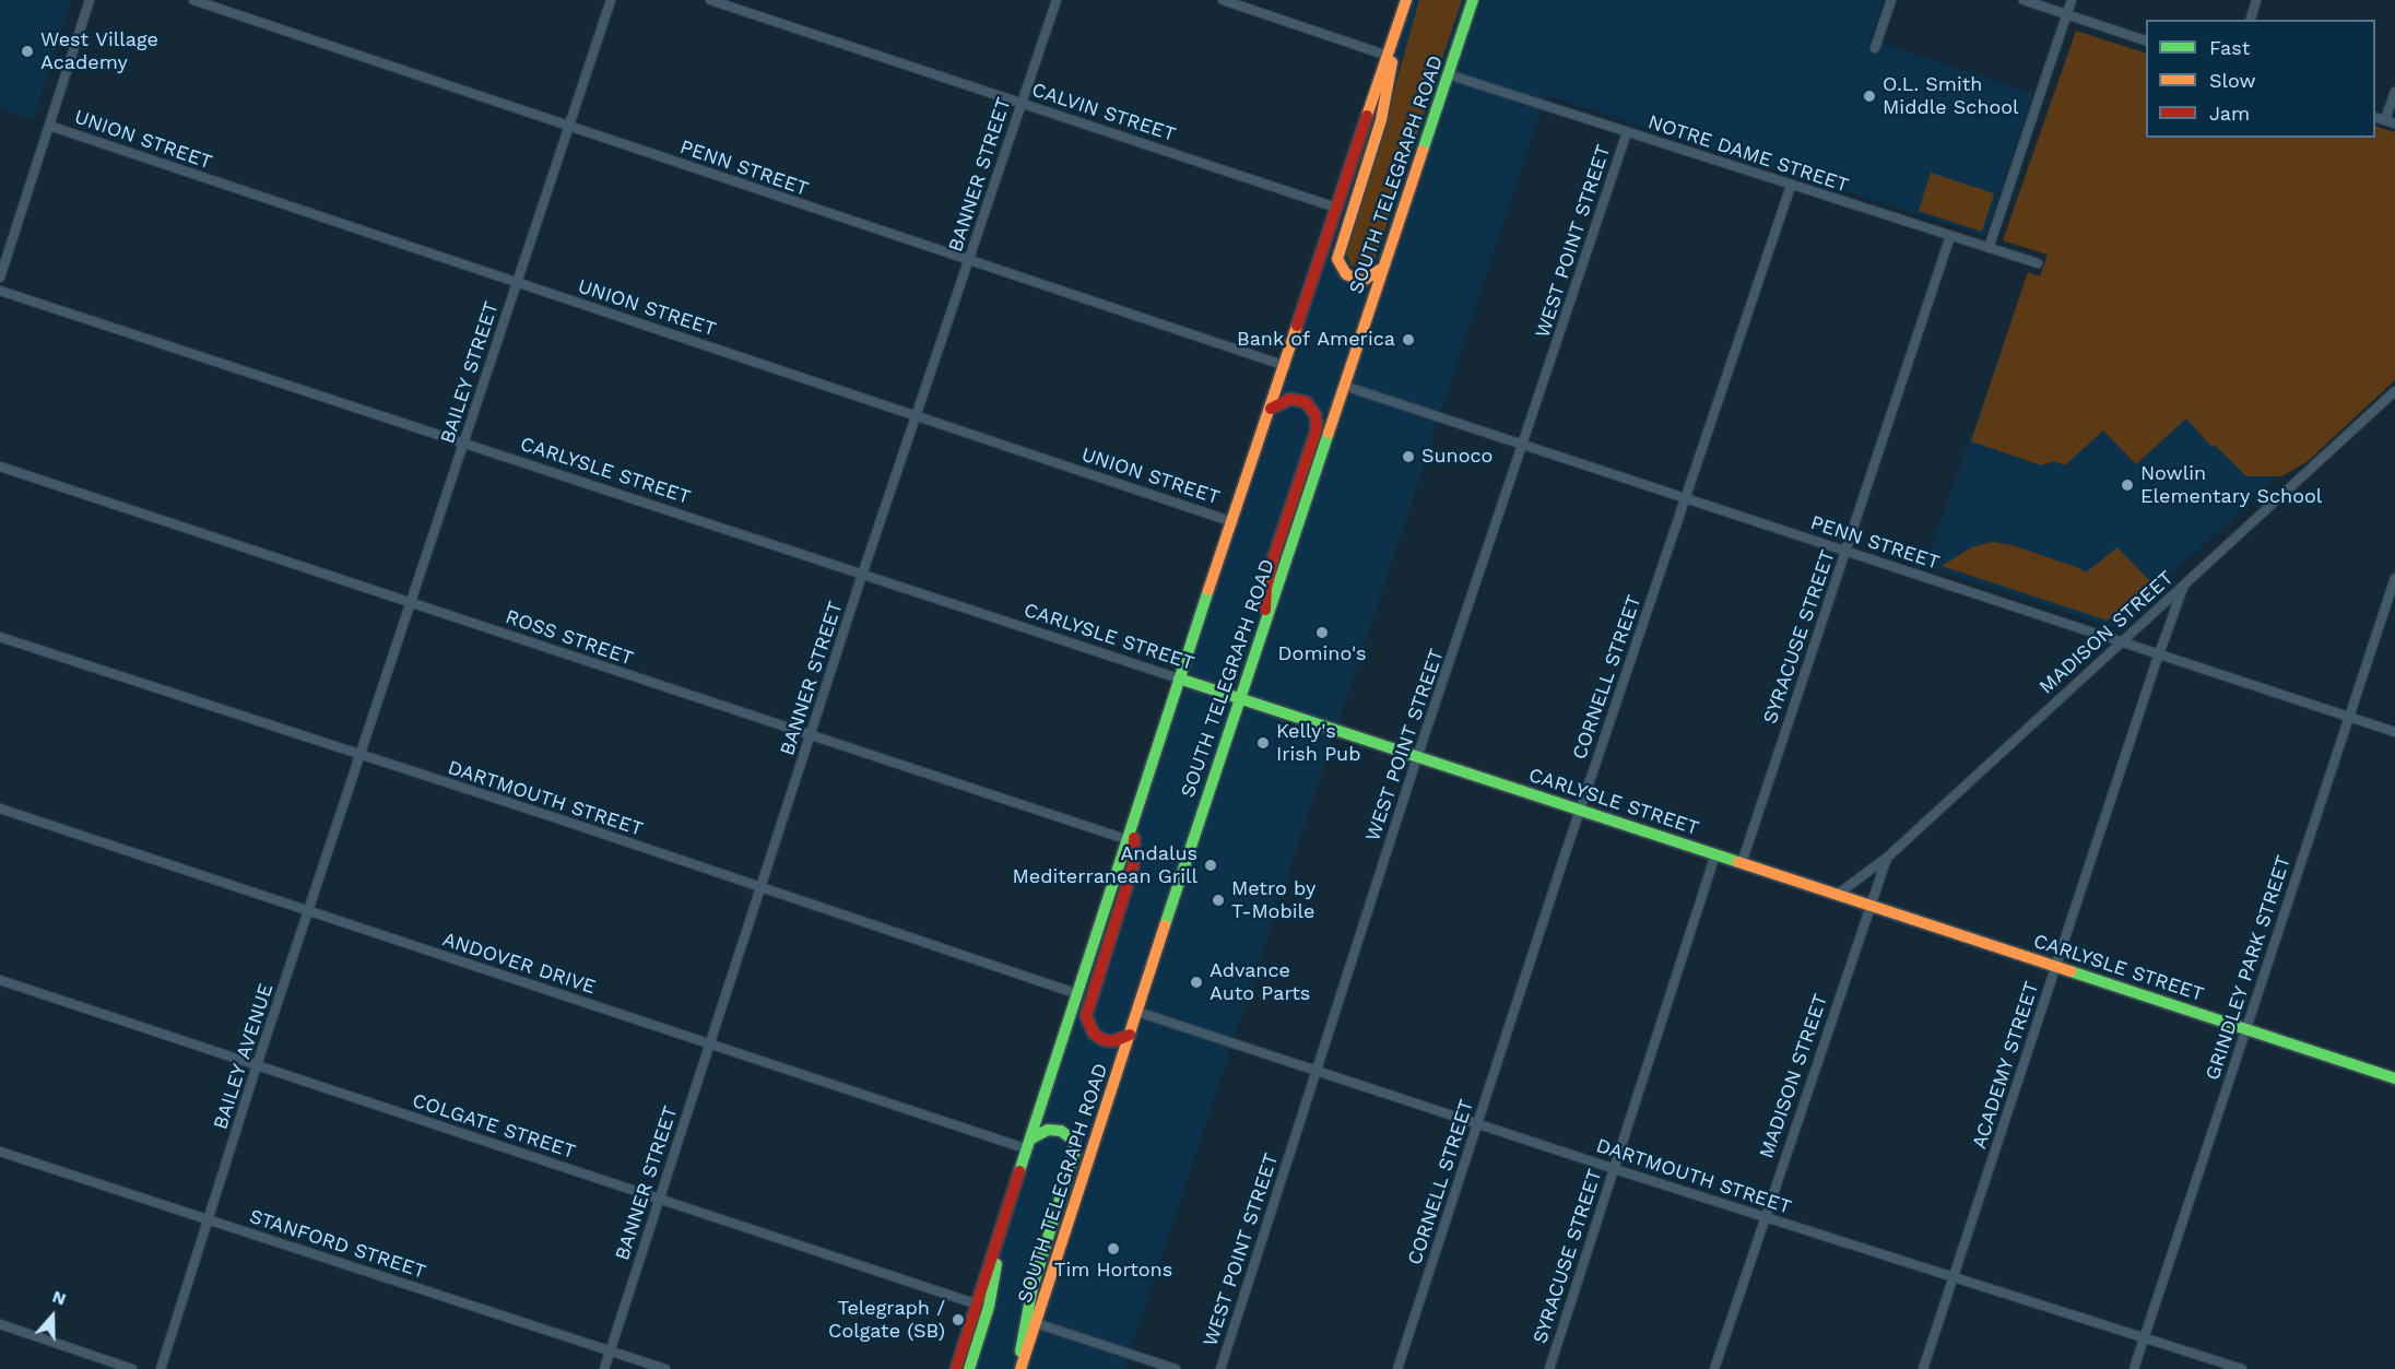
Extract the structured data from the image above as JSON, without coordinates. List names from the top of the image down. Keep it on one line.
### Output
{"streets":{"main road":["SOUTH TELEGRAPH ROAD","CARLYSLE STREET"],"street":["CALVIN STREET","UNION STREET","NOTRE DAME STREET","PENN STREET","BANNER STREET","WEST POINT STREET","BAILEY STREET","MADISON STREET","SYRACUSE STREET","ROSS STREET","CORNELL STREET","DARTMOUTH STREET","ANDOVER DRIVE","GRINDLEY PARK STREET","BAILEY AVENUE","ACADEMY STREET","COLGATE STREET","STANFORD STREET"]},"crossings":[["CALVIN STREET","BANNER STREET"],["UNION STREET","BANNER STREET"],["UNION STREET","BAILEY STREET"],["NOTRE DAME STREET","SOUTH TELEGRAPH ROAD"],["NOTRE DAME STREET","WEST POINT STREET"],["NOTRE DAME STREET","SYRACUSE STREET"],["NOTRE DAME STREET","CORNELL STREET"],["PENN STREET","BANNER STREET"],["PENN STREET","SOUTH TELEGRAPH ROAD"],["PENN STREET","WEST POINT STREET"],["PENN STREET","BAILEY STREET"],["PENN STREET","MADISON STREET"],["PENN STREET","SYRACUSE STREET"],["PENN STREET","CORNELL STREET"],["PENN STREET","GRINDLEY PARK STREET"],["PENN STREET","ACADEMY STREET"],["BANNER STREET","CARLYSLE STREET"],["BANNER STREET","ROSS STREET"],["BANNER STREET","DARTMOUTH STREET"],["BANNER STREET","ANDOVER DRIVE"],["BANNER STREET","COLGATE STREET"],["BANNER STREET","STANFORD STREET"],["SOUTH TELEGRAPH ROAD","CARLYSLE STREET"],["SOUTH TELEGRAPH ROAD","DARTMOUTH STREET"],["WEST POINT STREET","CARLYSLE STREET"],["WEST POINT STREET","DARTMOUTH STREET"],["BAILEY STREET","CARLYSLE STREET"],["BAILEY STREET","ROSS STREET"],["BAILEY STREET","DARTMOUTH STREET"],["BAILEY STREET","BAILEY AVENUE"],["CARLYSLE STREET","MADISON STREET"],["CARLYSLE STREET","SYRACUSE STREET"],["CARLYSLE STREET","CORNELL STREET"],["CARLYSLE STREET","GRINDLEY PARK STREET"],["CARLYSLE STREET","ACADEMY STREET"],["MADISON STREET","DARTMOUTH STREET"],["MADISON STREET","ACADEMY STREET"],["SYRACUSE STREET","DARTMOUTH STREET"],["CORNELL STREET","DARTMOUTH STREET"],["DARTMOUTH STREET","GRINDLEY PARK STREET"],["DARTMOUTH STREET","BAILEY AVENUE"],["DARTMOUTH STREET","ACADEMY STREET"],["ANDOVER DRIVE","BAILEY AVENUE"],["BAILEY AVENUE","COLGATE STREET"],["BAILEY AVENUE","STANFORD STREET"]],"places":["West Village Academy","O.L. Smith Middle School","Bank of America","Sunoco","Nowlin Elementary School","Domino's","Kelly's Irish Pub","Andalus Mediterranean Grill","Metro by T-Mobile","Advance Auto Parts","Tim Hortons","Telegraph / Colgate (SB)"],"legend":["Fast","Slow","Jam"],"north":"top"}
